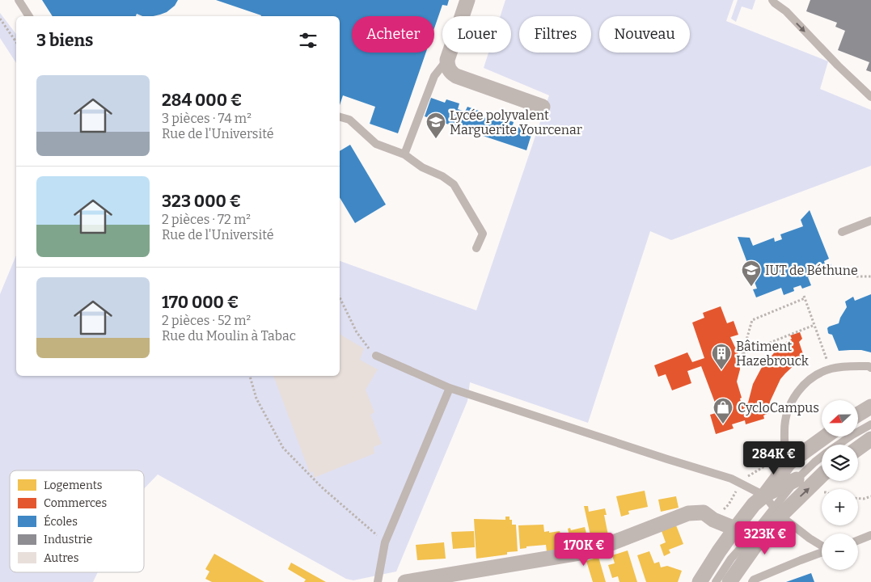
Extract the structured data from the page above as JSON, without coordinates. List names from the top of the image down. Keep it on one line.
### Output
{"places":{"school or university":["Lycée polyvalent Marguerite Yourcenar","IUT de Béthune"],"building":["Bâtiment Hazebrouck"],"shop":["CycloCampus"]},"legend":["Logements","Commerces","Écoles","Industrie","Autres"],"north":"left","page":{"chip":["Acheter","Louer","Filtres","Nouveau"],"heading":"3 biens","list":[{"name":"284 000 €","note":"3 pièces · 74 m² · Rue de l'Université"},{"name":"323 000 €","note":"2 pièces · 72 m² · Rue de l'Université"},{"name":"170 000 €","note":"2 pièces · 52 m² · Rue du Moulin à Tabac"}],"map_buttons":["+","−"],"price":["284K €","323K €","170K €"]}}
